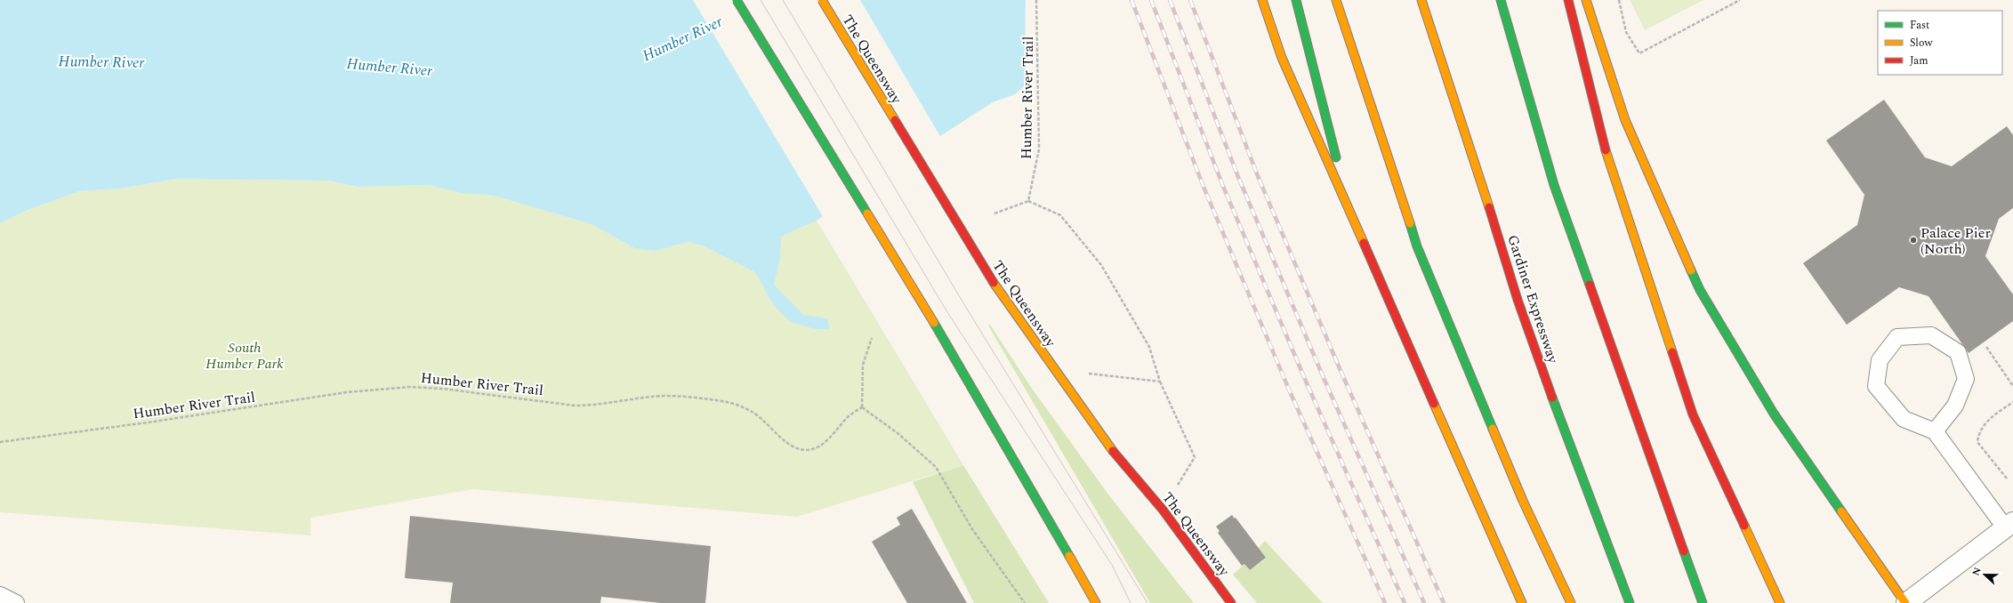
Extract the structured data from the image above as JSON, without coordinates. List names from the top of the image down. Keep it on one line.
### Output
{"streets":{"main road":["The Queensway","Gardiner Expressway"],"path":["Humber River Trail"]},"water":["Humber River"],"parks":["South Humber Park"],"places":["Palace Pier (North)"],"legend":["Fast","Slow","Jam"],"north":"left"}
